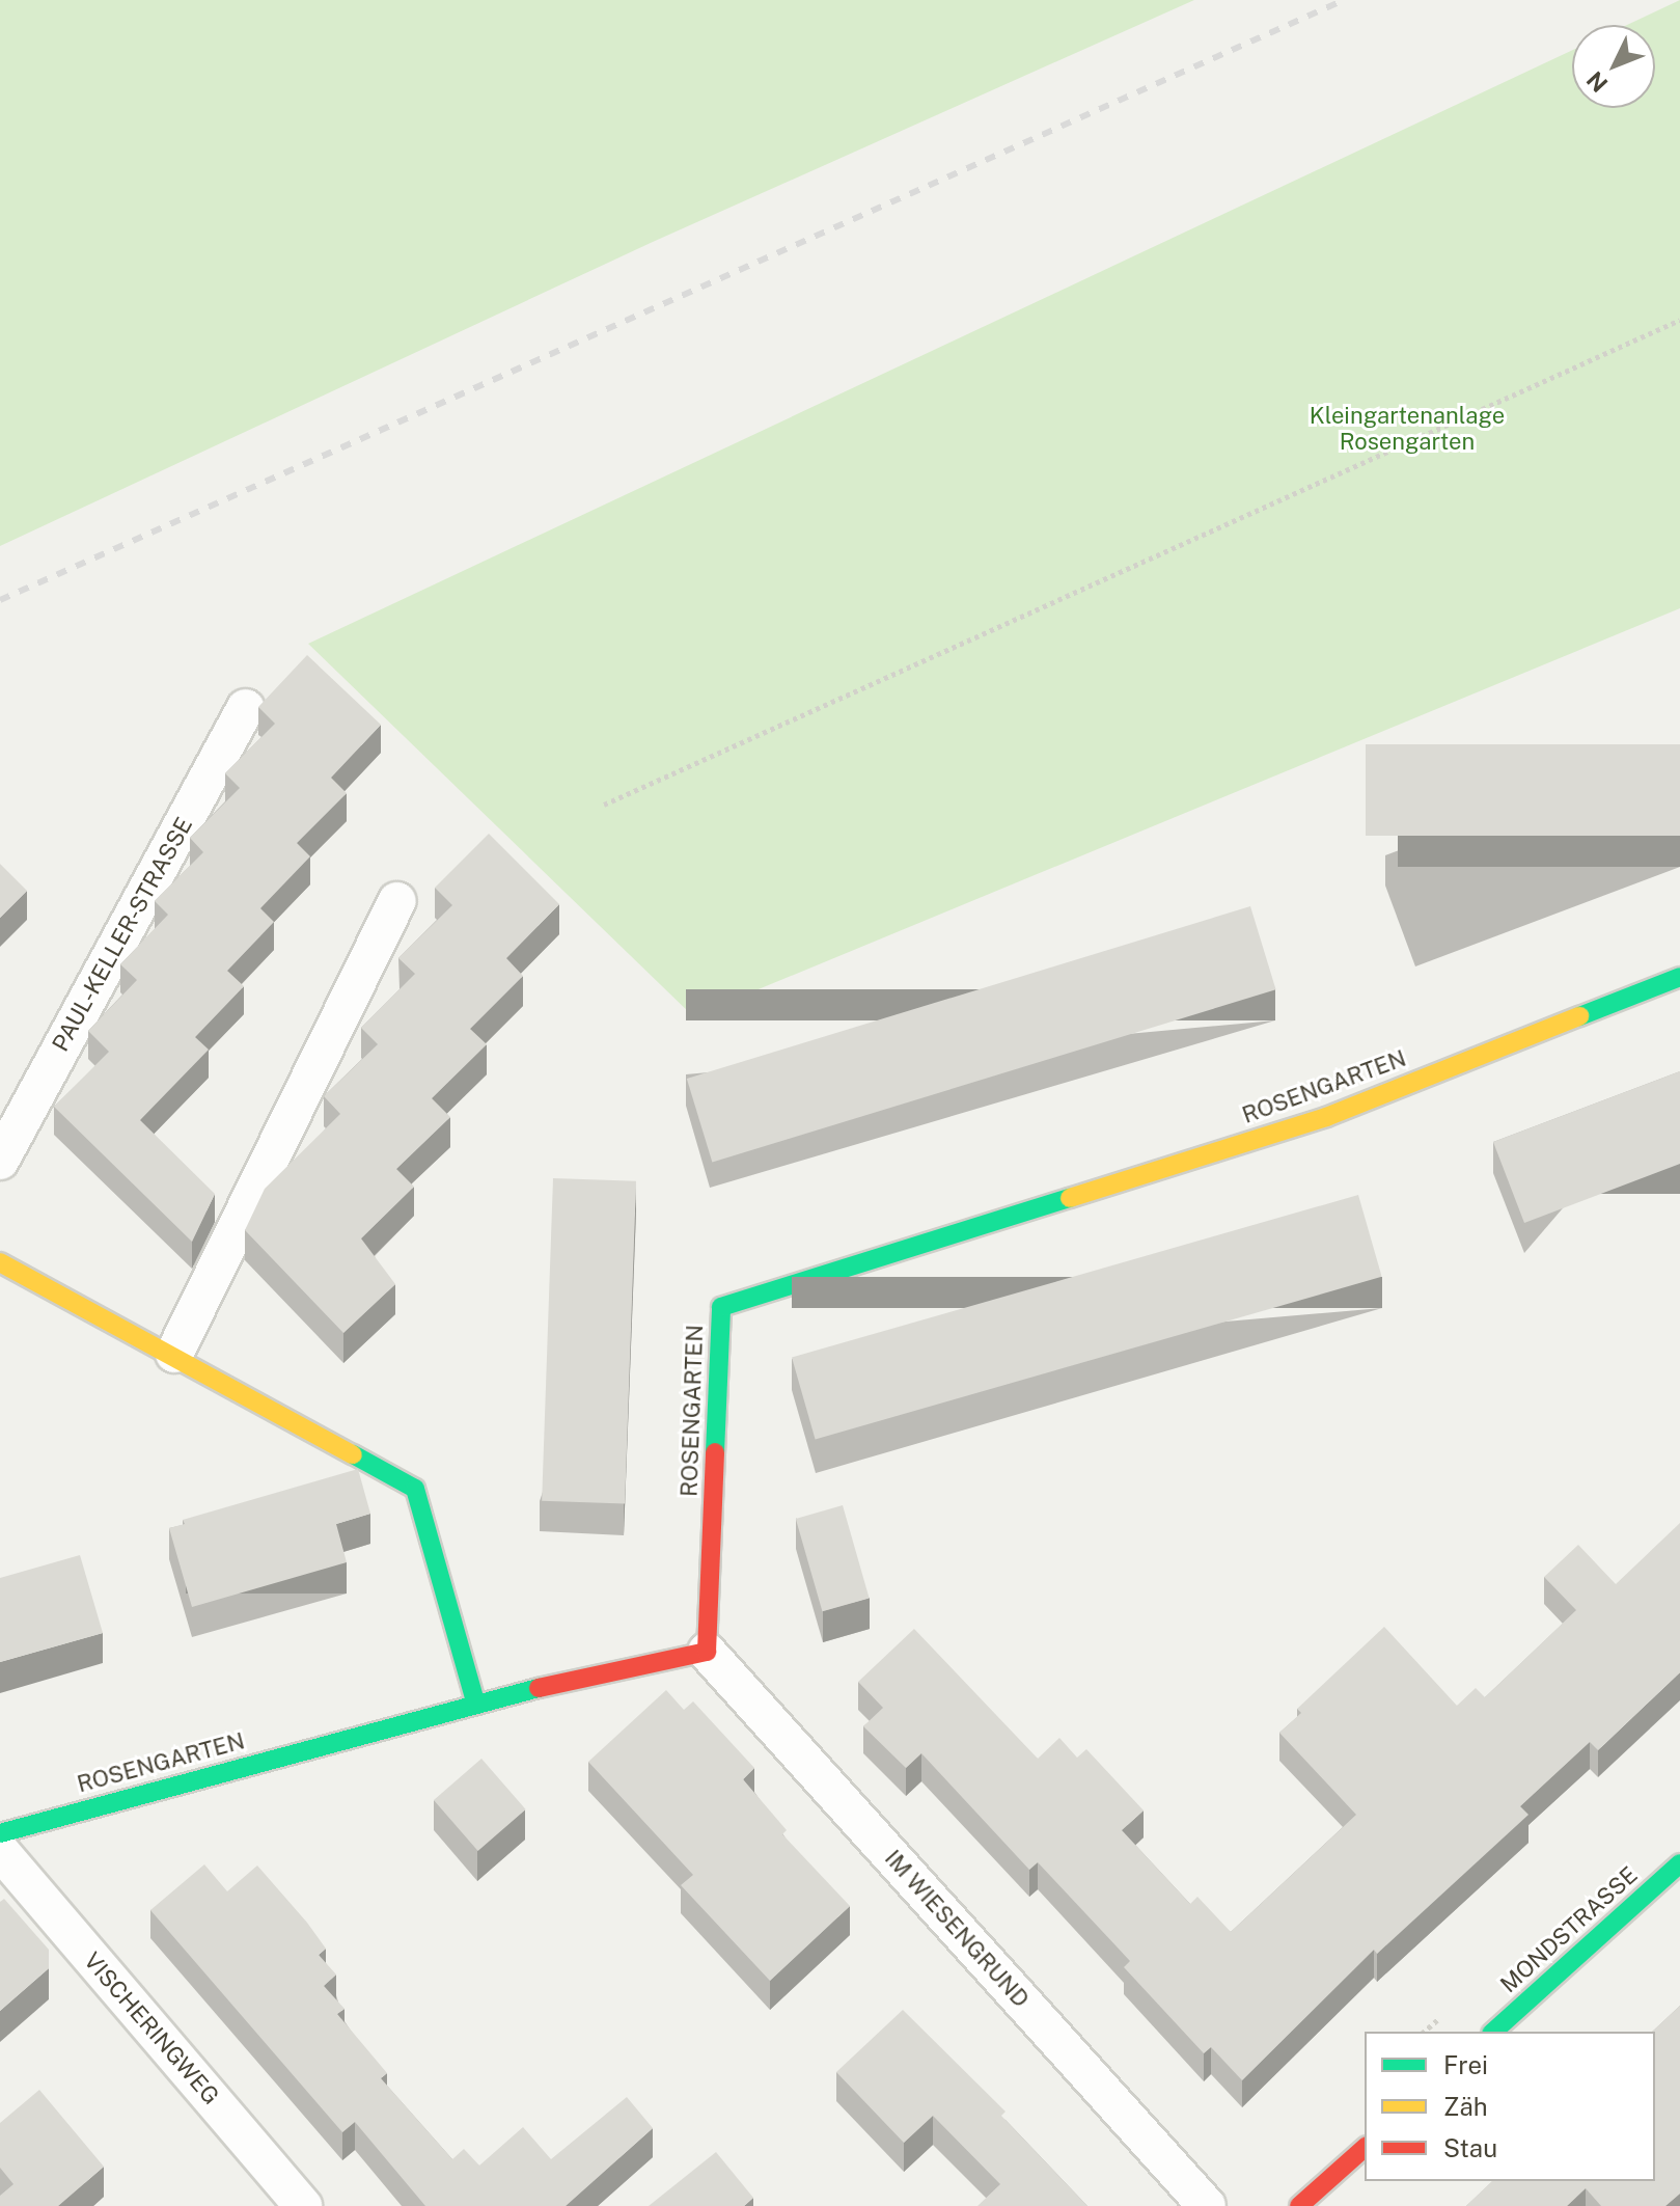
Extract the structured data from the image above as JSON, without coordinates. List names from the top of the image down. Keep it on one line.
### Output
{"streets":{"street":["ROSENGARTEN","MONDSTRASSE"],"lane":["PAUL-KELLER-STRASSE","IM WIESENGRUND","VISCHERINGWEG"]},"crossings":[["ROSENGARTEN","IM WIESENGRUND"]],"parks":["Kleingartenanlage Rosengarten"],"legend":["Frei","Zäh","Stau"],"north":"bottom left"}
